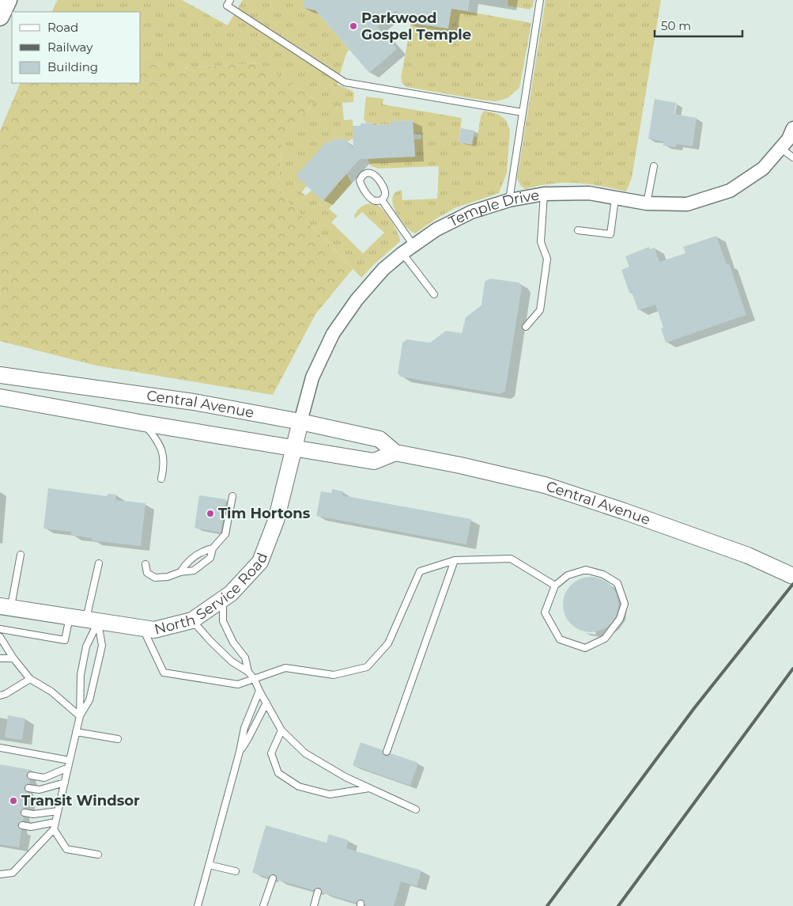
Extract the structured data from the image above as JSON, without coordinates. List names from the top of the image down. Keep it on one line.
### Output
{"streets":{"street":["Temple Drive","Central Avenue","North Service Road"]},"crossings":[["Temple Drive","Central Avenue"],["Temple Drive","North Service Road"],["Central Avenue","North Service Road"]],"places":["Parkwood Gospel Temple","Tim Hortons","Transit Windsor"],"legend":["Road","Railway","Building"],"scale_bar":"50 m"}
